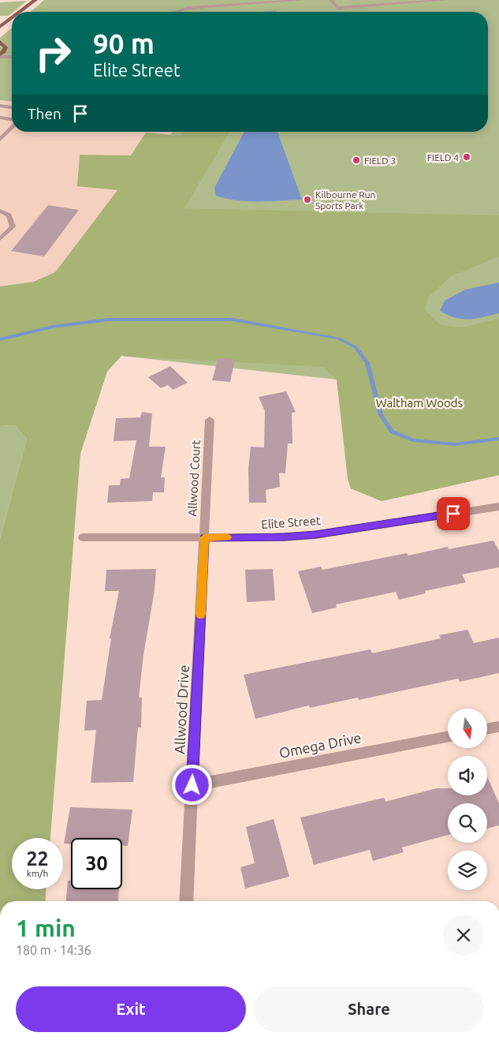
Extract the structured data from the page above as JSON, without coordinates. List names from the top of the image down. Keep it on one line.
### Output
{"streets":{"street":["Allwood Court","Elite Street","Allwood Drive","Omega Drive"]},"crossings":[["Allwood Court","Elite Street"],["Allwood Court","Allwood Drive"],["Elite Street","Allwood Drive"],["Allwood Drive","Omega Drive"]],"parks":["Waltham Woods"],"places":["FIELD 4","FIELD 3","Kilbourne Run Sports Park"],"north":"bottom","page":{"turn":["90 m","Elite Street"],"then":"Then","speed":"22 km/h","limit":"30","heading":["1 min","180 m · 14:36"],"buttons":["Exit","Share"]}}
